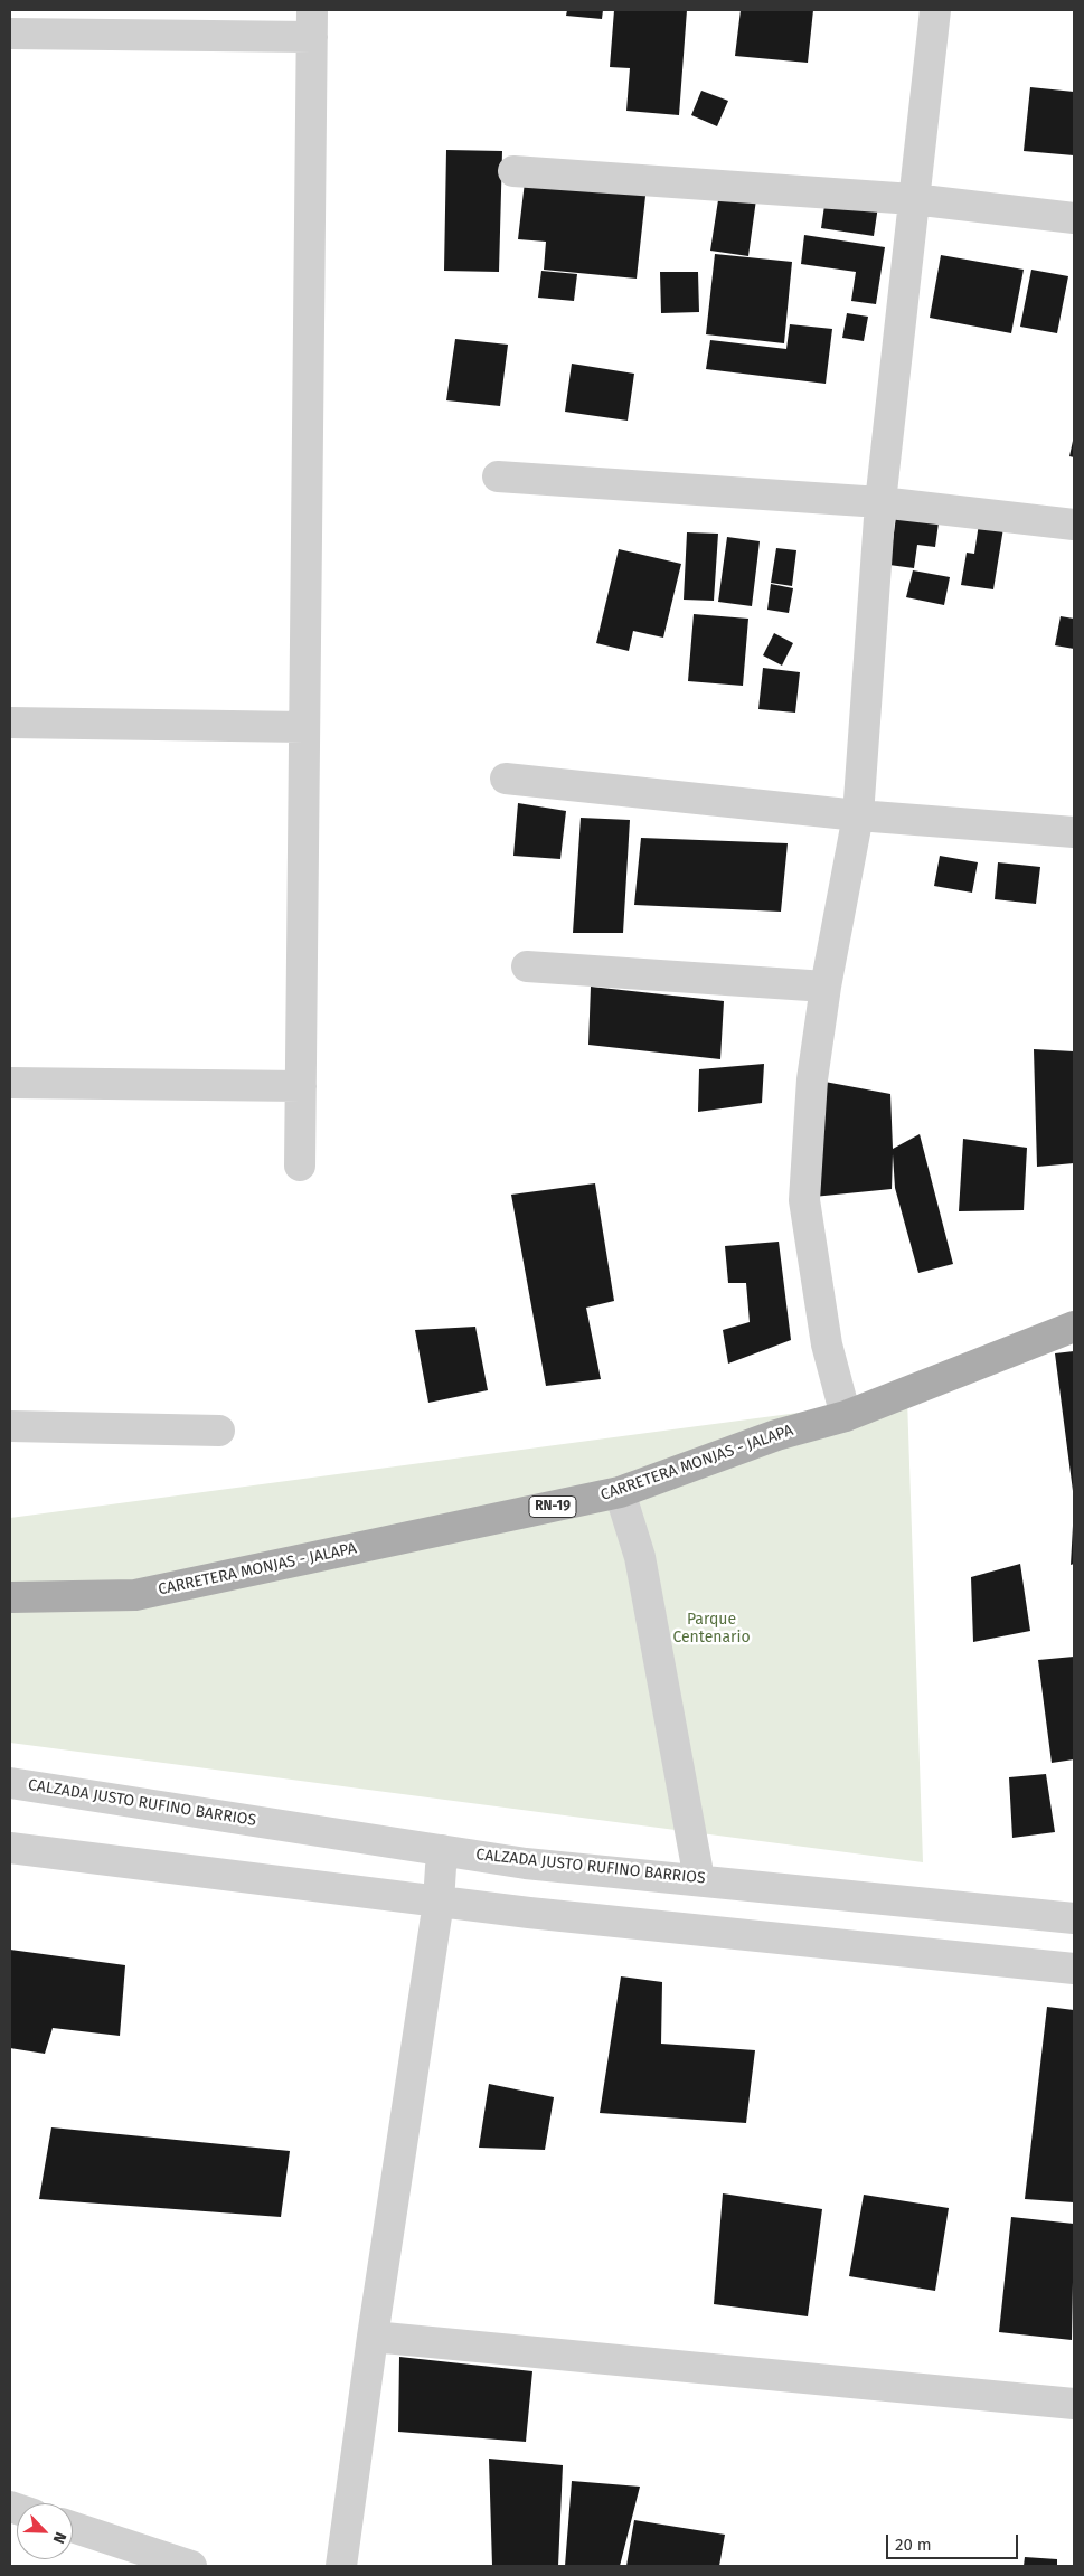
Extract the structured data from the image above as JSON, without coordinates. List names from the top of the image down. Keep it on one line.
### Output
{"streets":{"main road":["CARRETERA MONJAS - JALAPA","RN-19"],"street":["CALZADA JUSTO RUFINO BARRIOS"]},"parks":["Parque Centenario"],"scale_bar":"20 m","north":"bottom right"}
